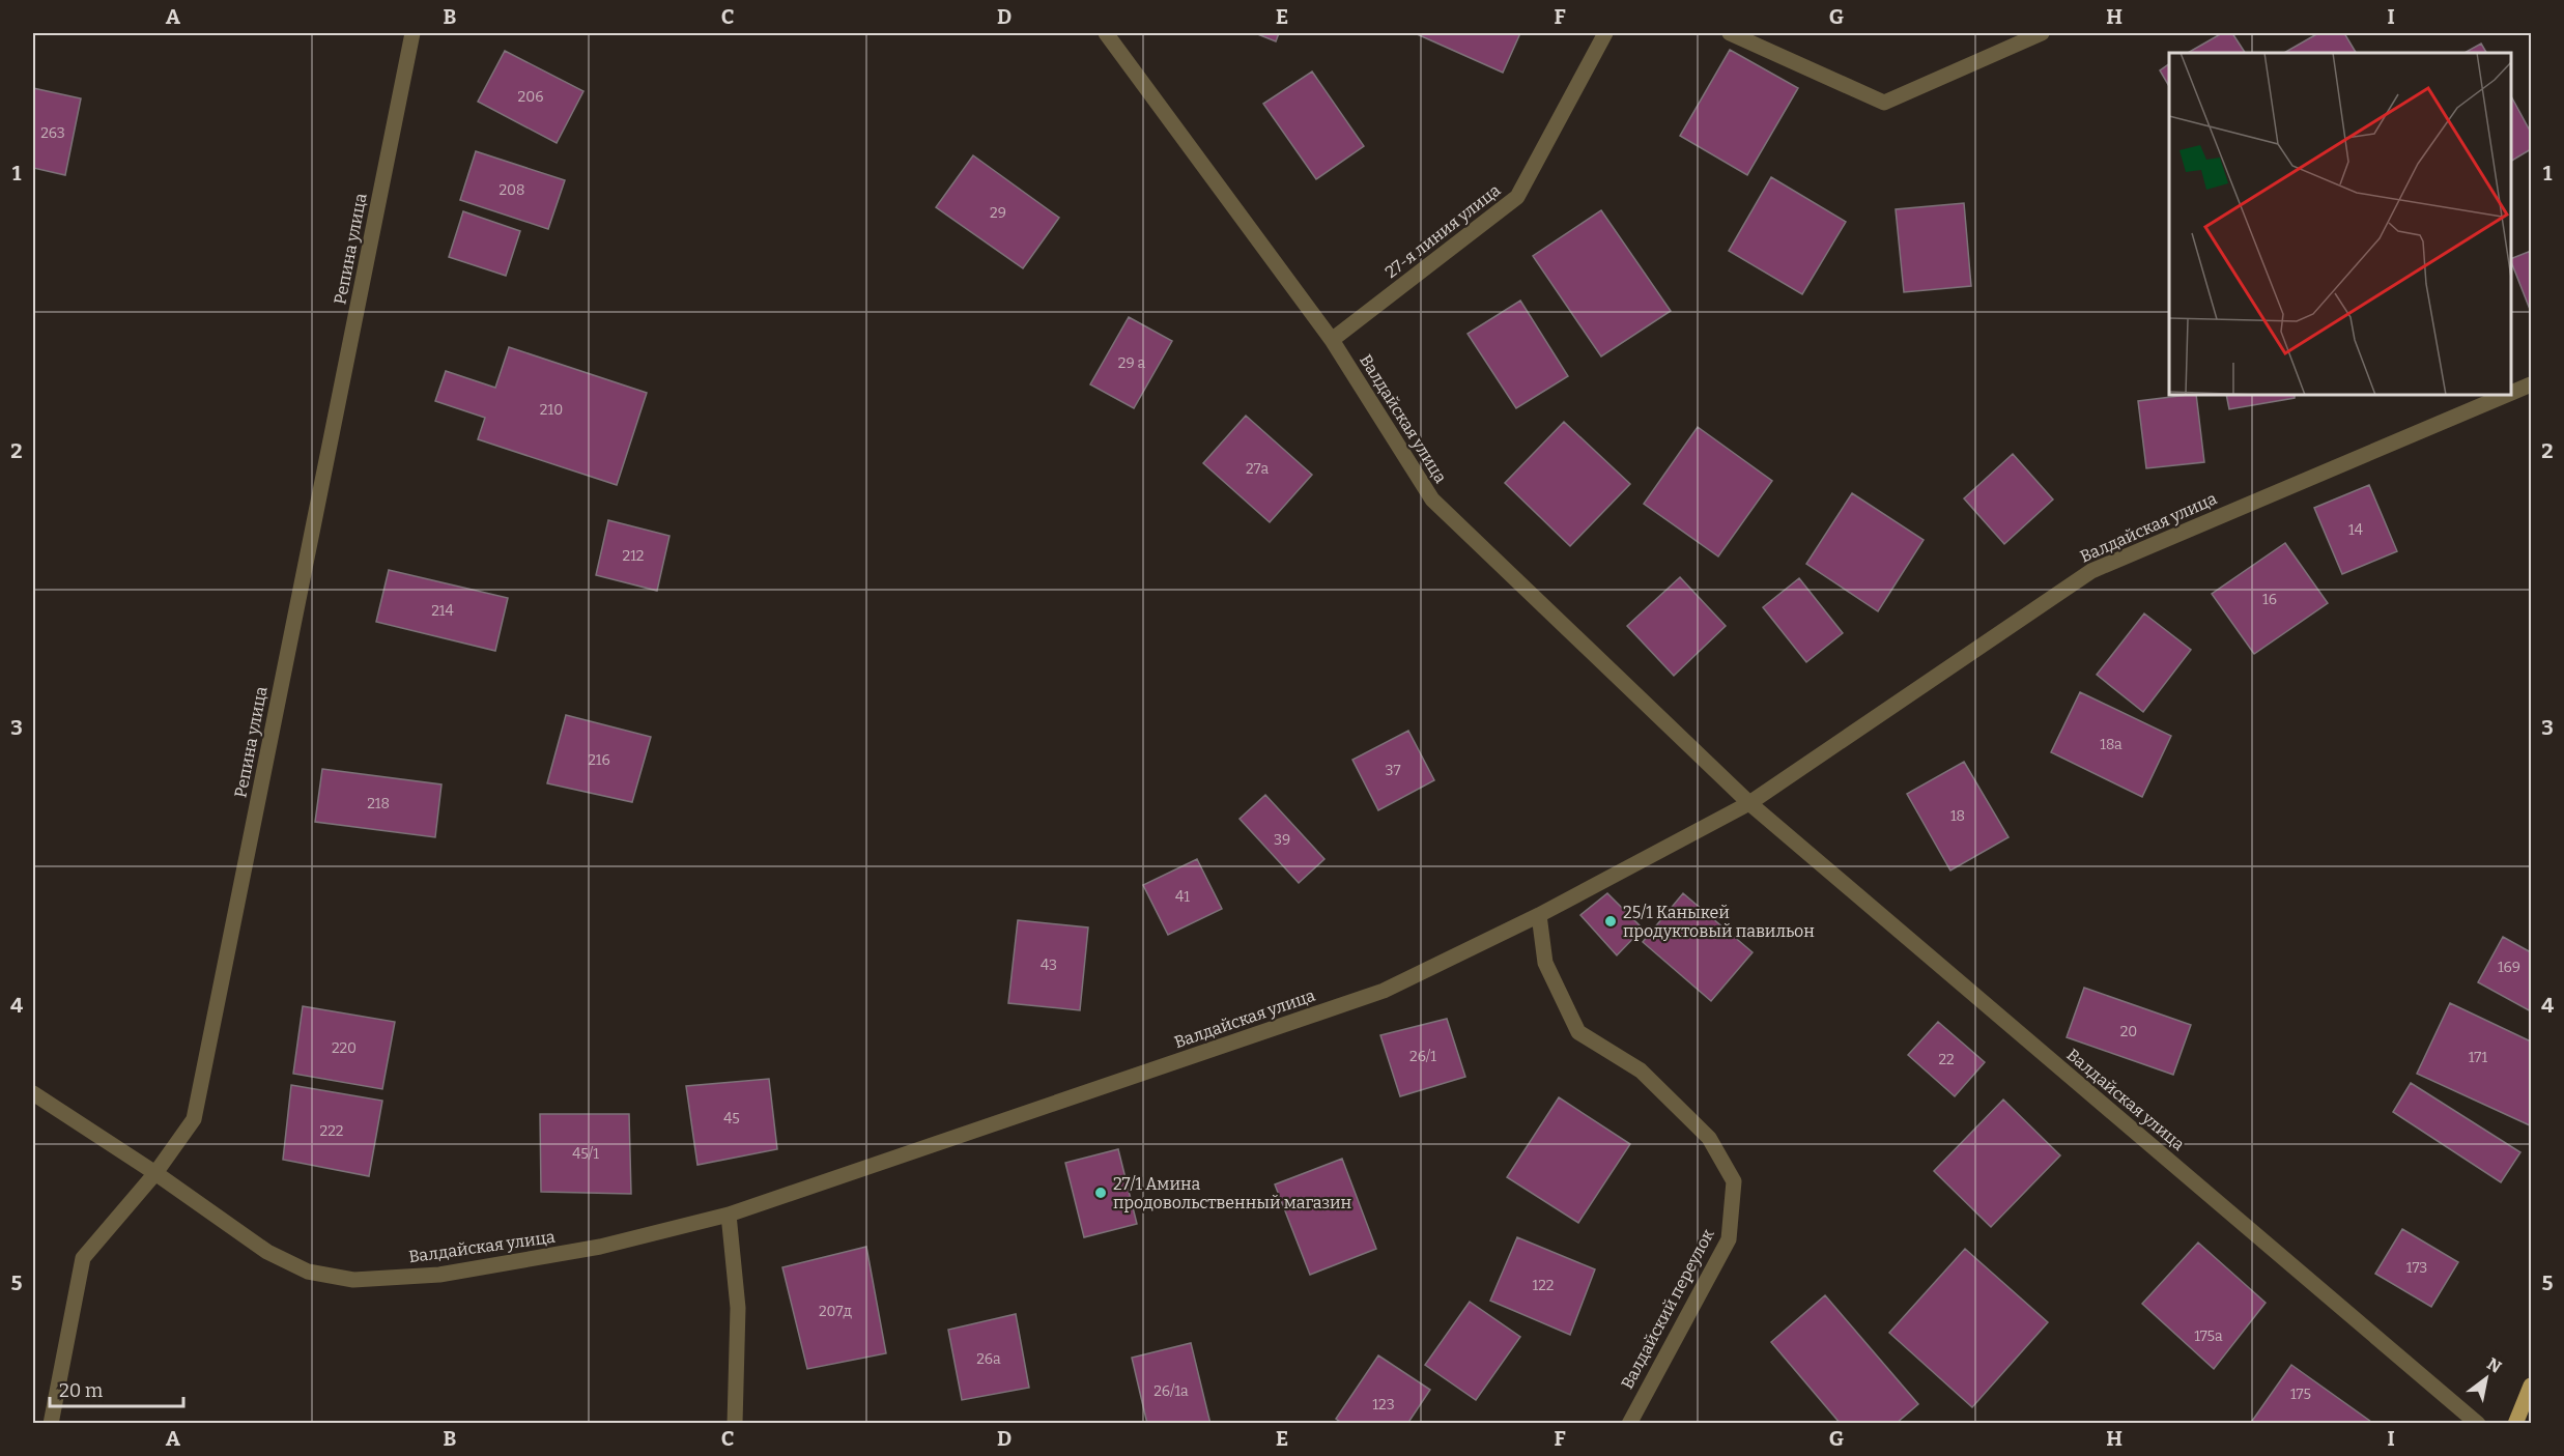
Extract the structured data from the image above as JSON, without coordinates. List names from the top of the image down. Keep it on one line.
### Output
{"streets":{"street":["27-я линия улица","Репина улица","Валдайская улица","Валдайский переулок"]},"crossings":[["27-я линия улица","Валдайская улица"],["Репина улица","Валдайская улица"],["Валдайская улица","Валдайский переулок"]],"places":["25/1 Каныкей продуктовый павильон","27/1 Амина продовольственный магазин"],"house_numbers":["206","263","208","29","29 а","210","27а","14","212","16","214","18а","216","37","218","18","39","41","43","169","20","220","26/1","171","22","45","222","45/1","173","122","207д","175а","26а","26/1а","175","123"],"scale_bar":"20 m","north":"top right","grid":{"columns":["A","B","C","D","E","F","G","H","I"],"rows":["1","2","3","4","5"]}}
